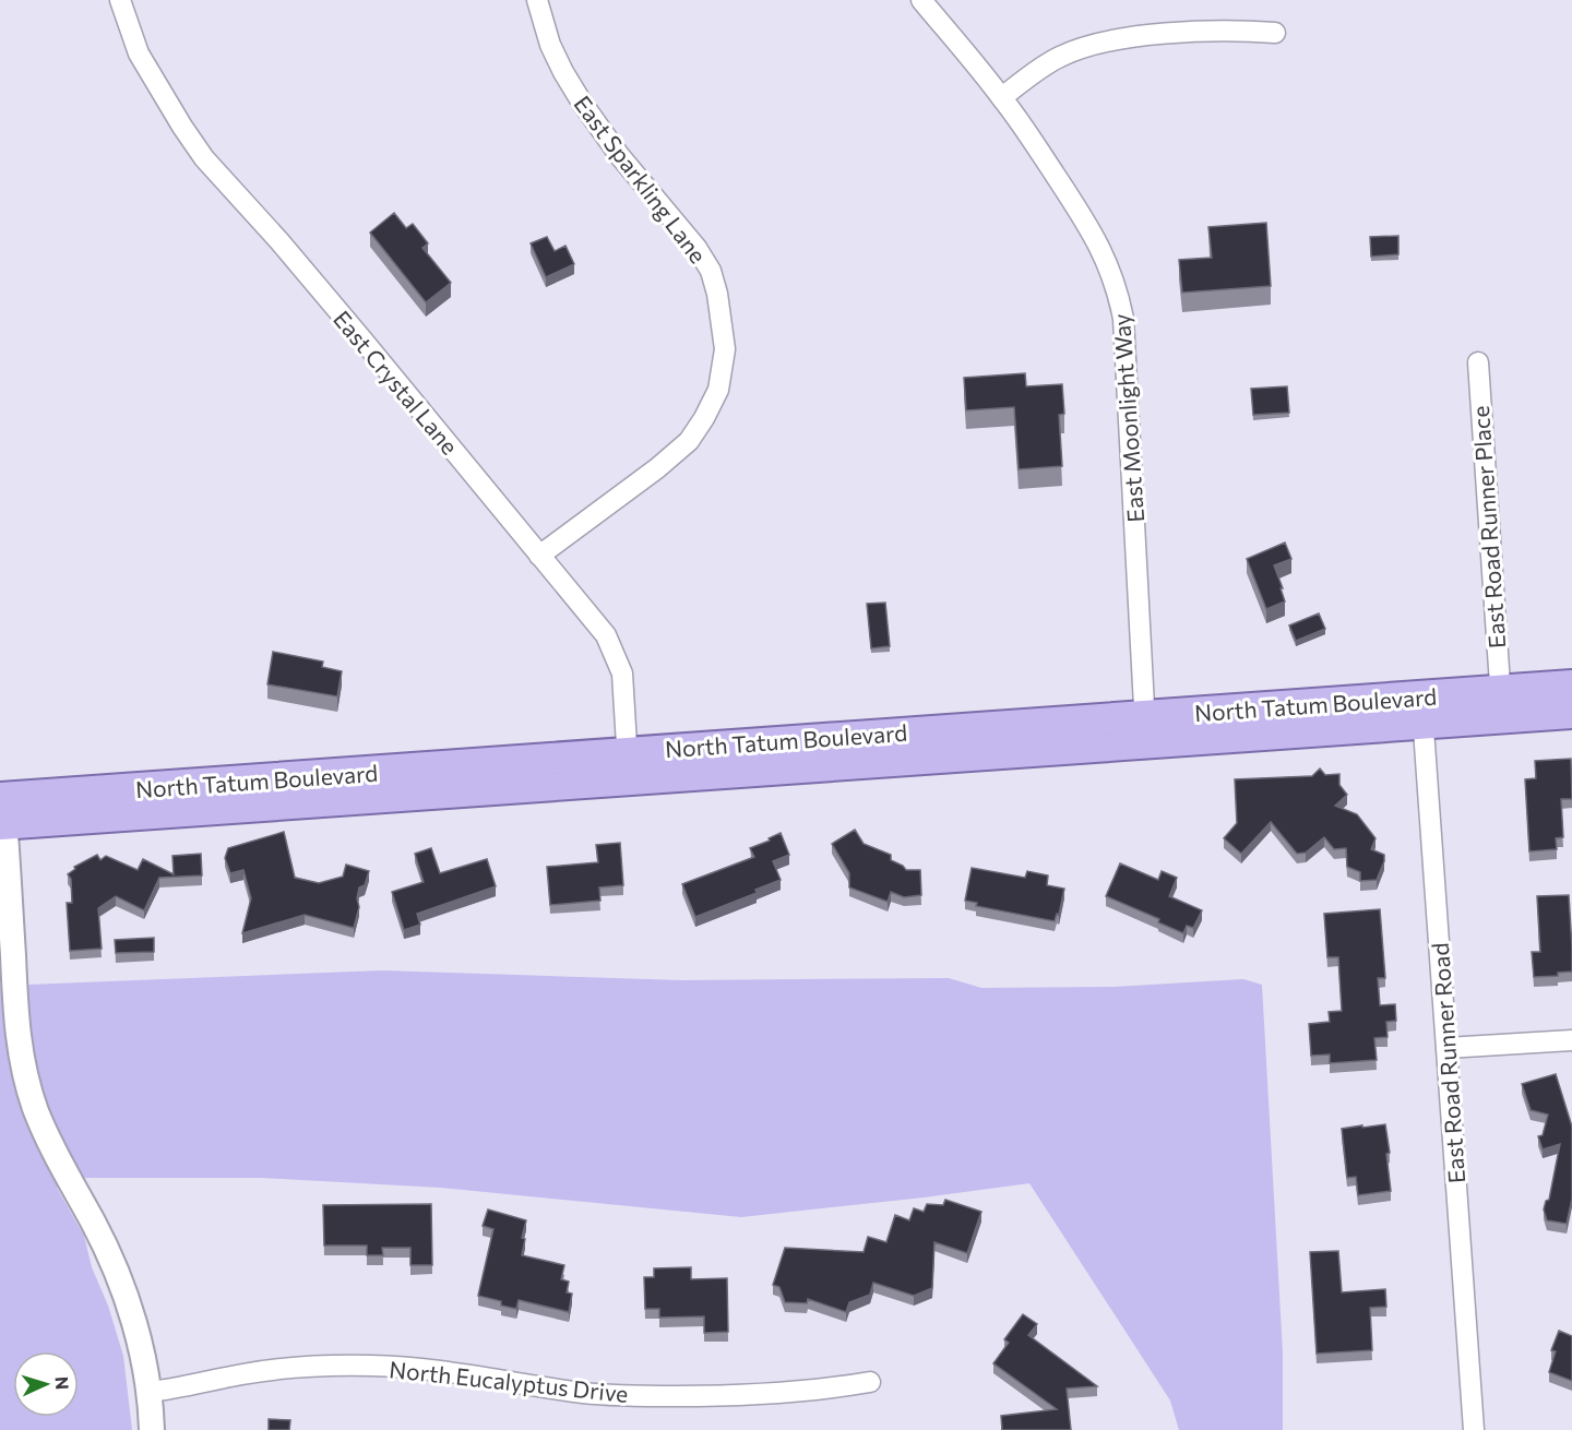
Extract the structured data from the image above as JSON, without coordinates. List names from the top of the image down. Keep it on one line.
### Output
{"streets":{"main road":["North Tatum Boulevard"],"street":["East Sparkling Lane","East Crystal Lane","East Moonlight Way","East Road Runner Place","East Road Runner Road","North Eucalyptus Drive"]},"crossings":[["East Sparkling Lane","East Crystal Lane"],["East Crystal Lane","North Tatum Boulevard"],["East Moonlight Way","North Tatum Boulevard"],["East Road Runner Place","North Tatum Boulevard"],["North Tatum Boulevard","East Road Runner Road"]],"north":"right"}
